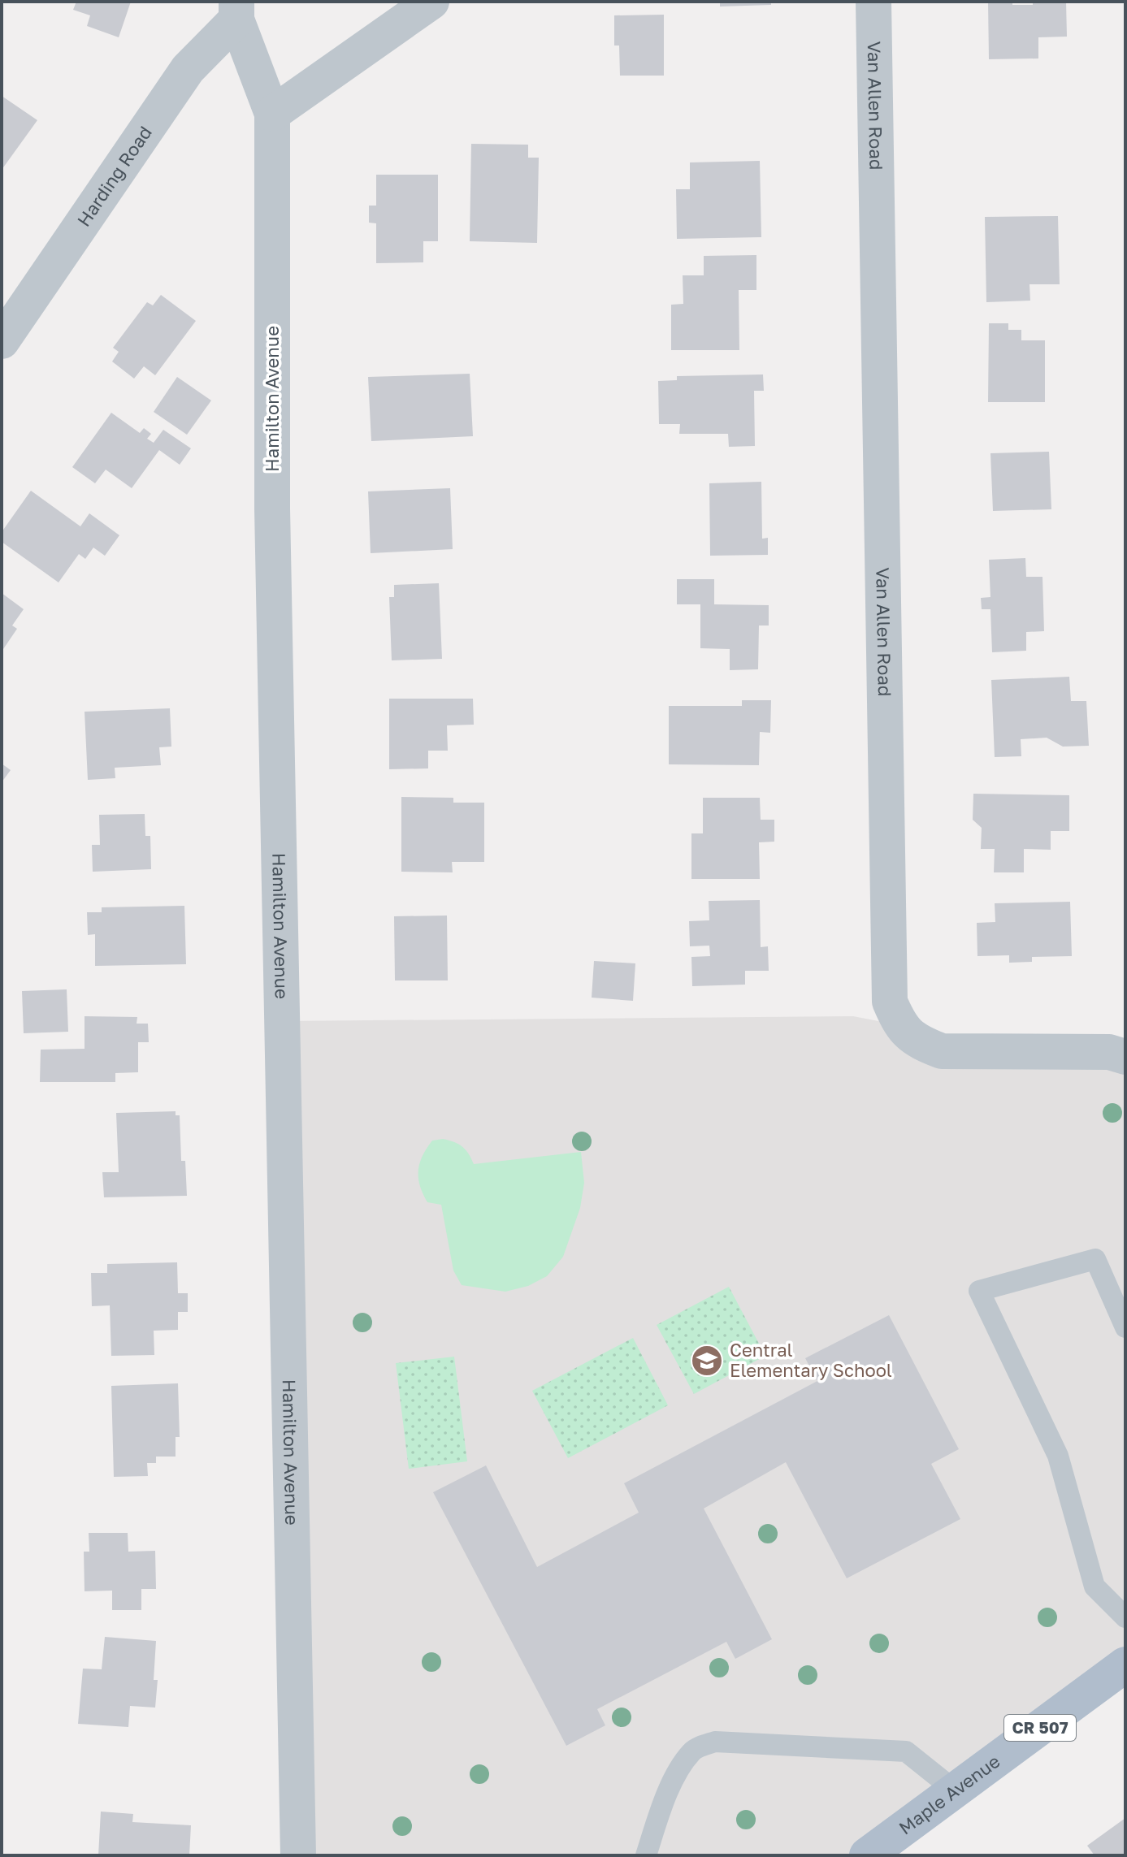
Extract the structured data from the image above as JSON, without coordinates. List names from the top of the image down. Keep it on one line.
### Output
{"streets":{"main road":["CR 507","Maple Avenue"],"street":["Van Allen Road","Harding Road","Hamilton Avenue"]},"crossings":[["Harding Road","Hamilton Avenue"]],"places":{"school or university":["Central Elementary School"]}}
